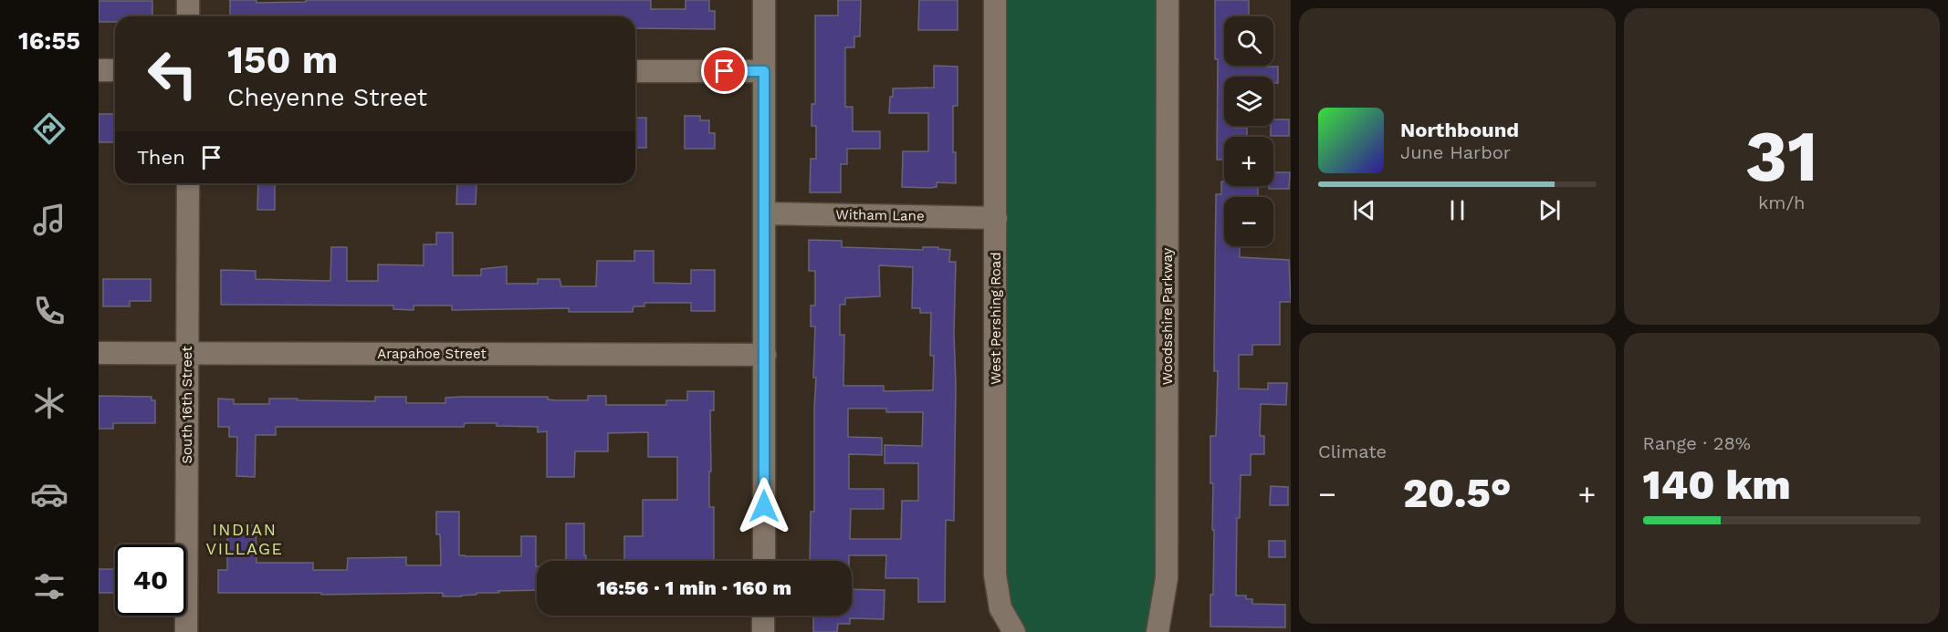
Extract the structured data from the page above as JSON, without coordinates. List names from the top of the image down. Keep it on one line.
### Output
{"streets":{"street":["Witham Lane","Woodsshire Parkway","West Pershing Road","Arapahoe Street","South 16th Street"]},"crossings":[["Witham Lane","West Pershing Road"],["Arapahoe Street","South 16th Street"]],"districts":["INDIAN VILLAGE"],"page":{"tabs":"16:55","tile":[["31","km/h"],"Climate",["Range · 28%","140 km"]],"map_buttons":["+","−"],"turn":["150 m","Cheyenne Street"],"song":["Northbound","June Harbor"],"then":"Then","heat":["−","20.5°","+"],"limit":"40","trip":"16:56 · 1 min · 160 m"}}
